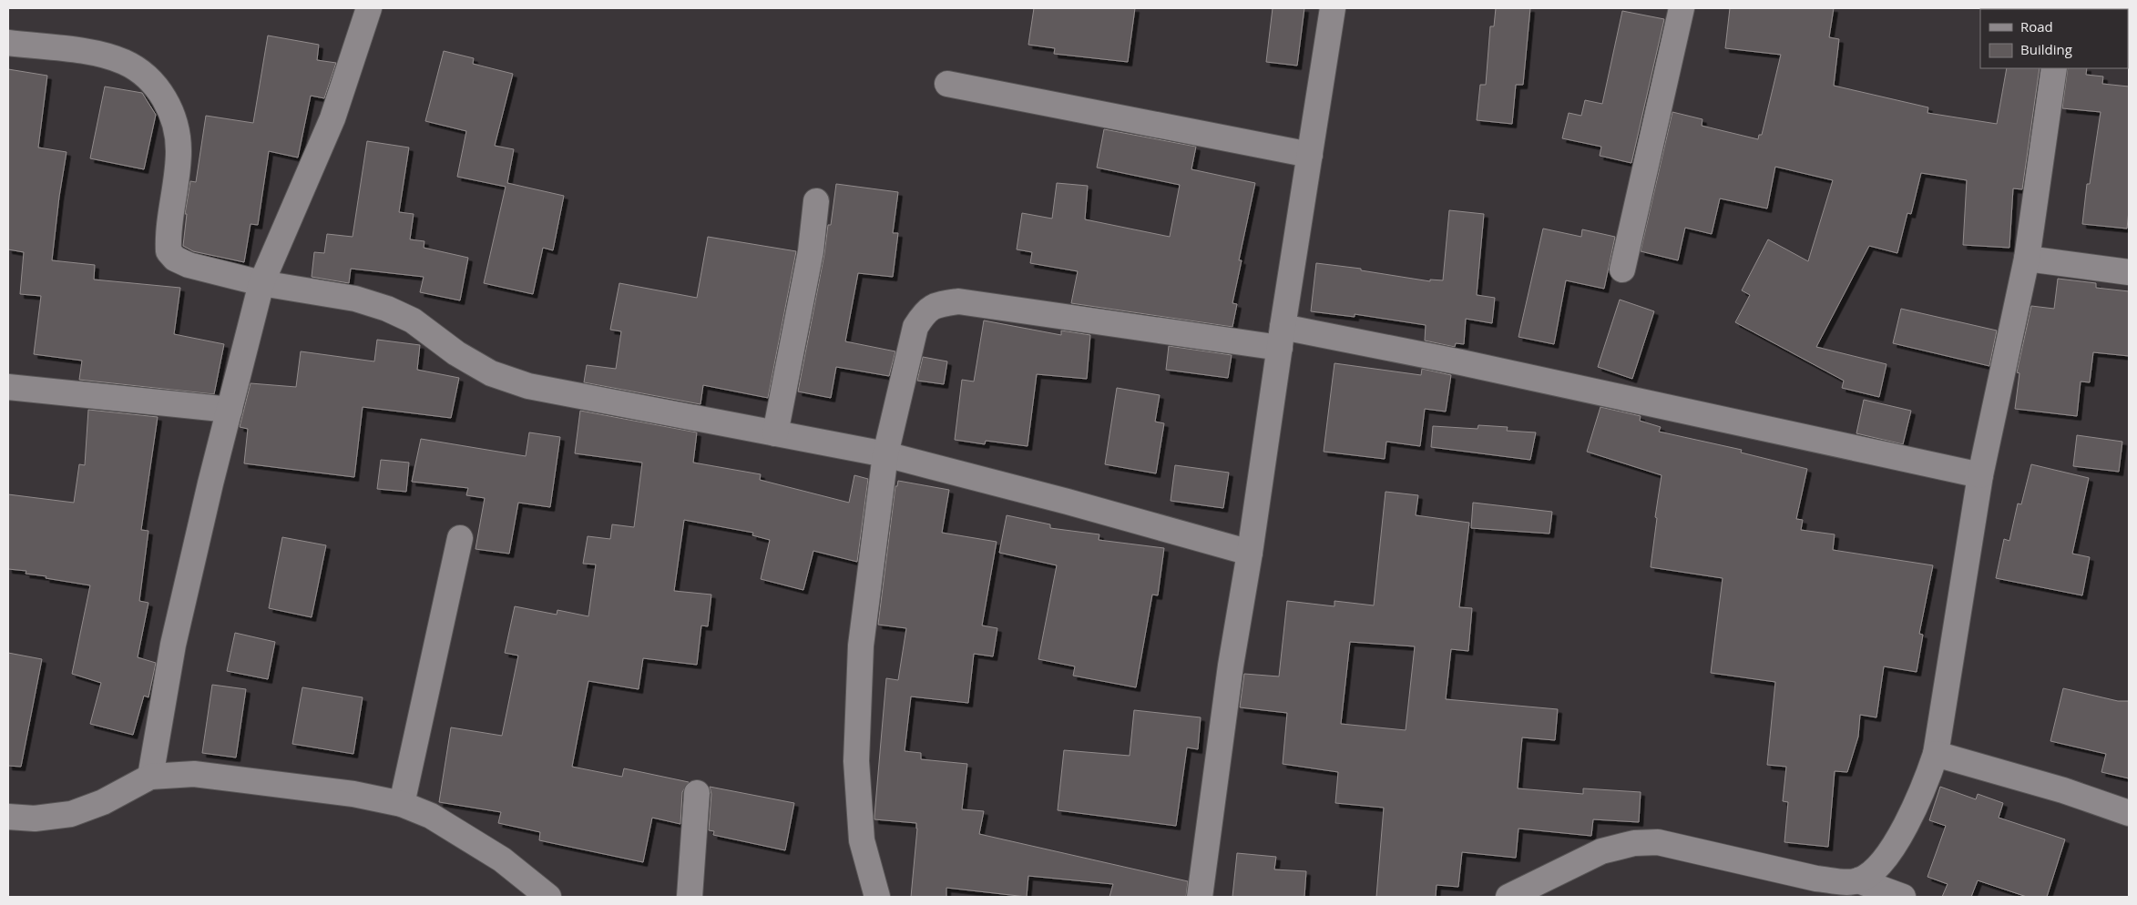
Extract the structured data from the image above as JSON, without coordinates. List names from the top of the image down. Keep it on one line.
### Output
{"legend":["Road","Building"]}
